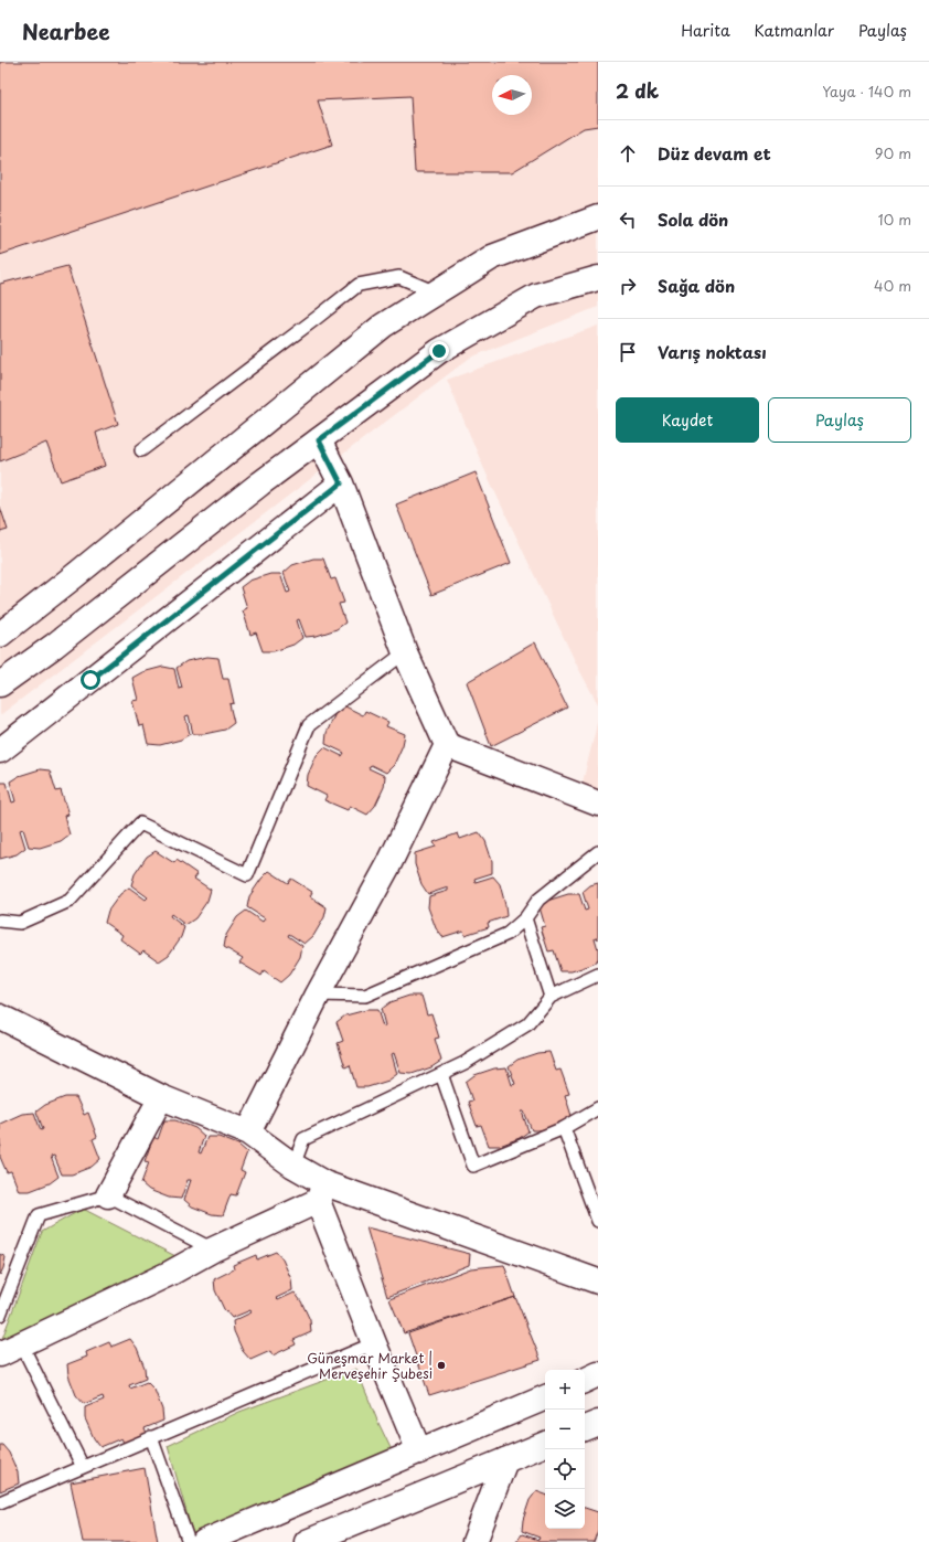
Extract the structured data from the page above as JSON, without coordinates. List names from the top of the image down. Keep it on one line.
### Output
{"places":["Güneşmar Market | Merveşehir Şubesi"],"north":"left","page":{"header":"Nearbee","nav":["Harita","Katmanlar","Paylaş"],"heading":["2 dk","Yaya · 140 m"],"list":[["Düz devam et","90 m"],["Sola dön","10 m"],["Sağa dön","40 m"],"Varış noktası"],"buttons":["Kaydet","Paylaş"],"map_buttons":["+","−"]}}
